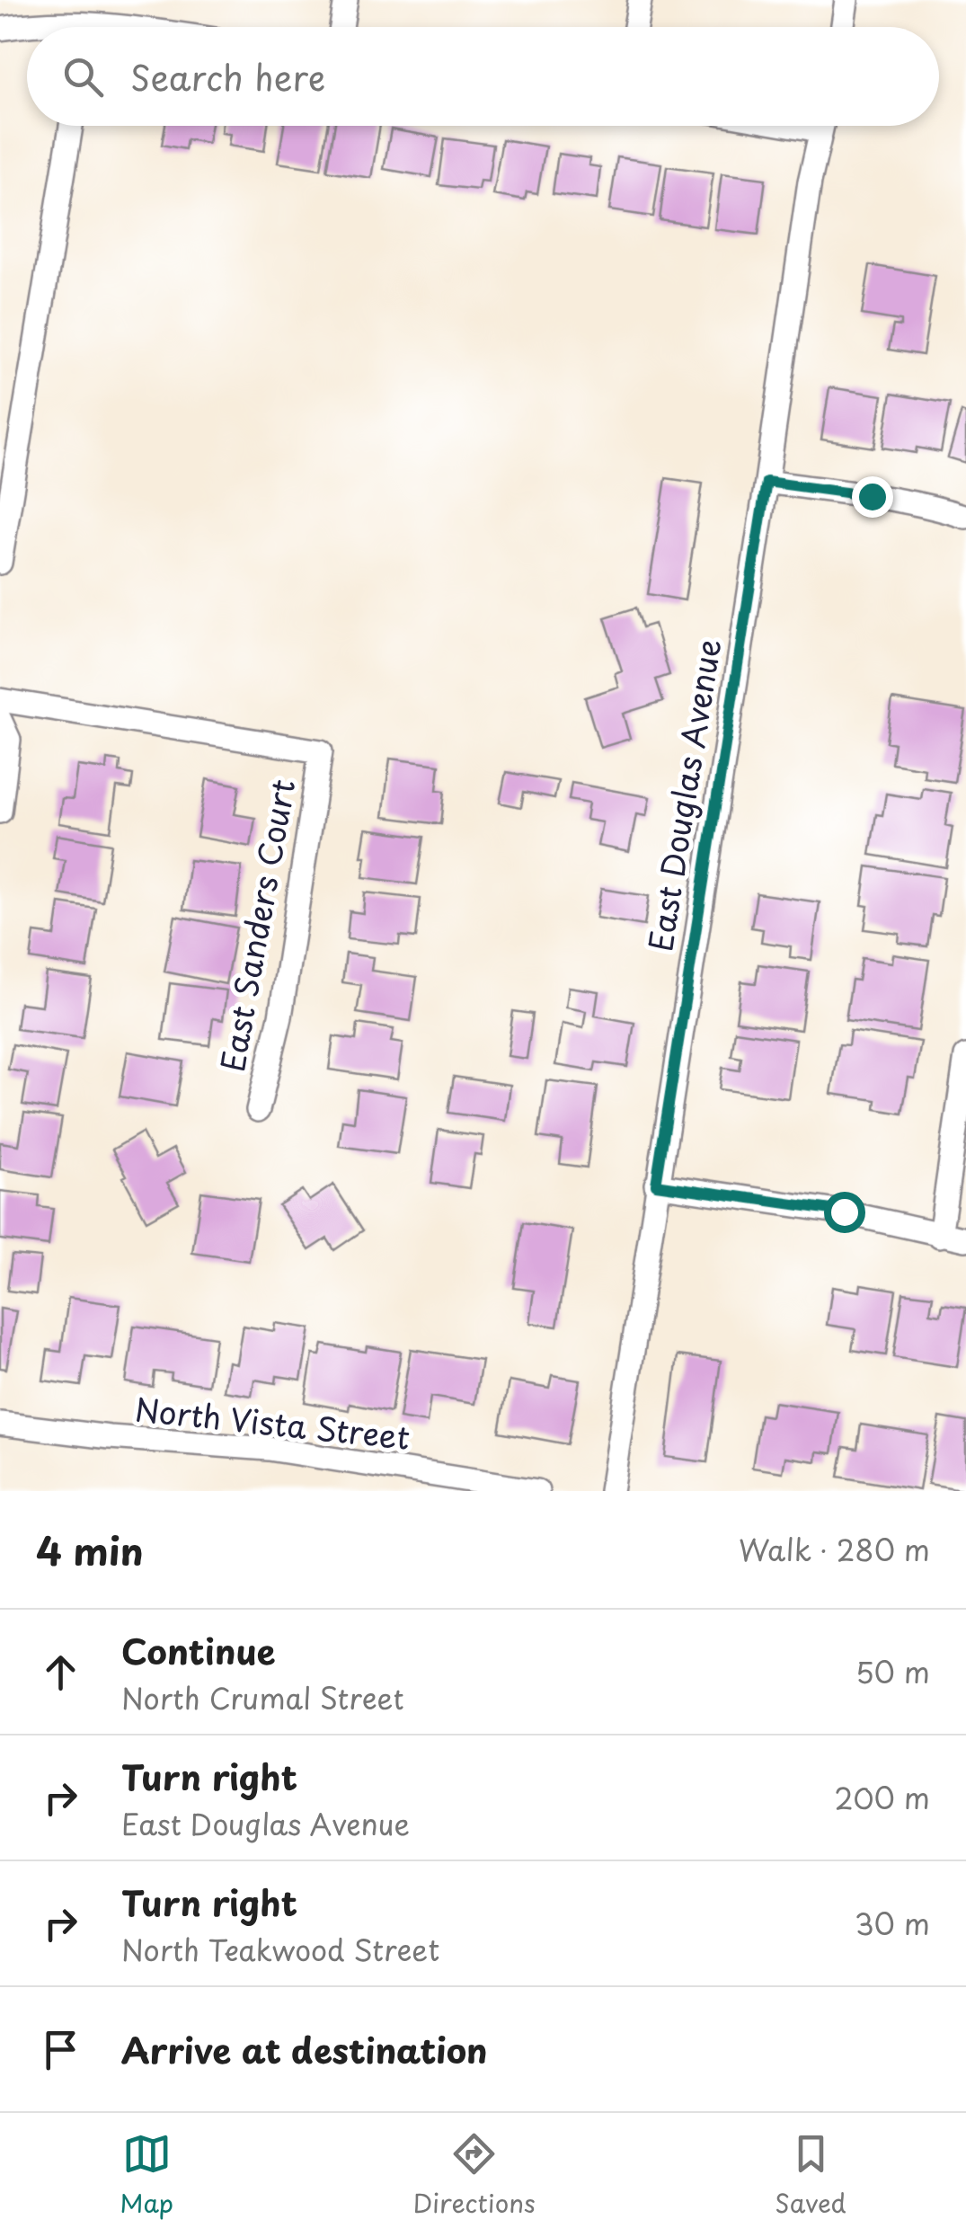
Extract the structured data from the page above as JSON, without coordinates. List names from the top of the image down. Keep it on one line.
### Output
{"streets":{"street":["East Douglas Avenue","East Sanders Court","North Vista Street"]},"page":{"search":"Search here","heading":["4 min","Walk · 280 m"],"list":[["Continue","North Crumal Street","50 m"],["Turn right","East Douglas Avenue","200 m"],["Turn right","North Teakwood Street","30 m"],"Arrive at destination"],"nav":["Map","Directions","Saved"]}}
